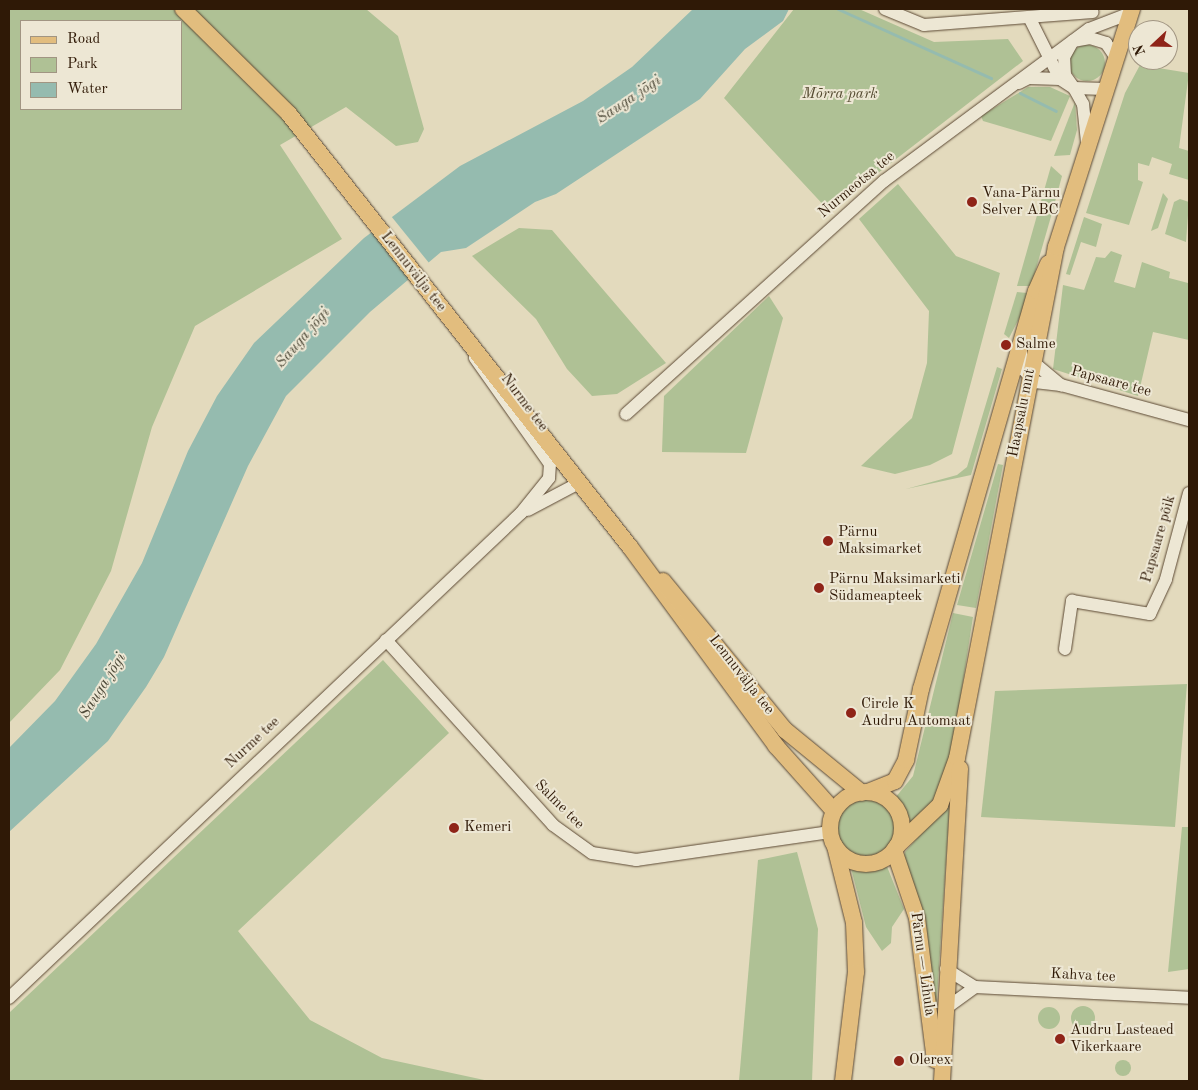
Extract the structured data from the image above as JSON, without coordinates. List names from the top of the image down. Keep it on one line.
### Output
{"streets":{"main road":["Lennuvälja tee","Haapsalu mnt","Pärnu — Lihula"],"street":["Nurmeotsa tee","Papsaare tee","Nurme tee","Papsaare põik","Salme tee","Kahva tee"]},"crossings":[["Nurmeotsa tee","Haapsalu mnt"],["Lennuvälja tee","Nurme tee"],["Lennuvälja tee","Salme tee"],["Lennuvälja tee","Pärnu — Lihula"],["Papsaare tee","Haapsalu mnt"],["Nurme tee","Salme tee"],["Salme tee","Pärnu — Lihula"]],"water":["Sauga jõgi"],"parks":["Mõrra park"],"places":["Vana-Pärnu Selver ABC","Salme","Pärnu Maksimarket","Pärnu Maksimarketi Südameapteek","Circle K Audru Automaat","Kemeri","Audru Lasteaed Vikerkaare","Olerex"],"legend":["Road","Park","Water"],"north":"left"}
